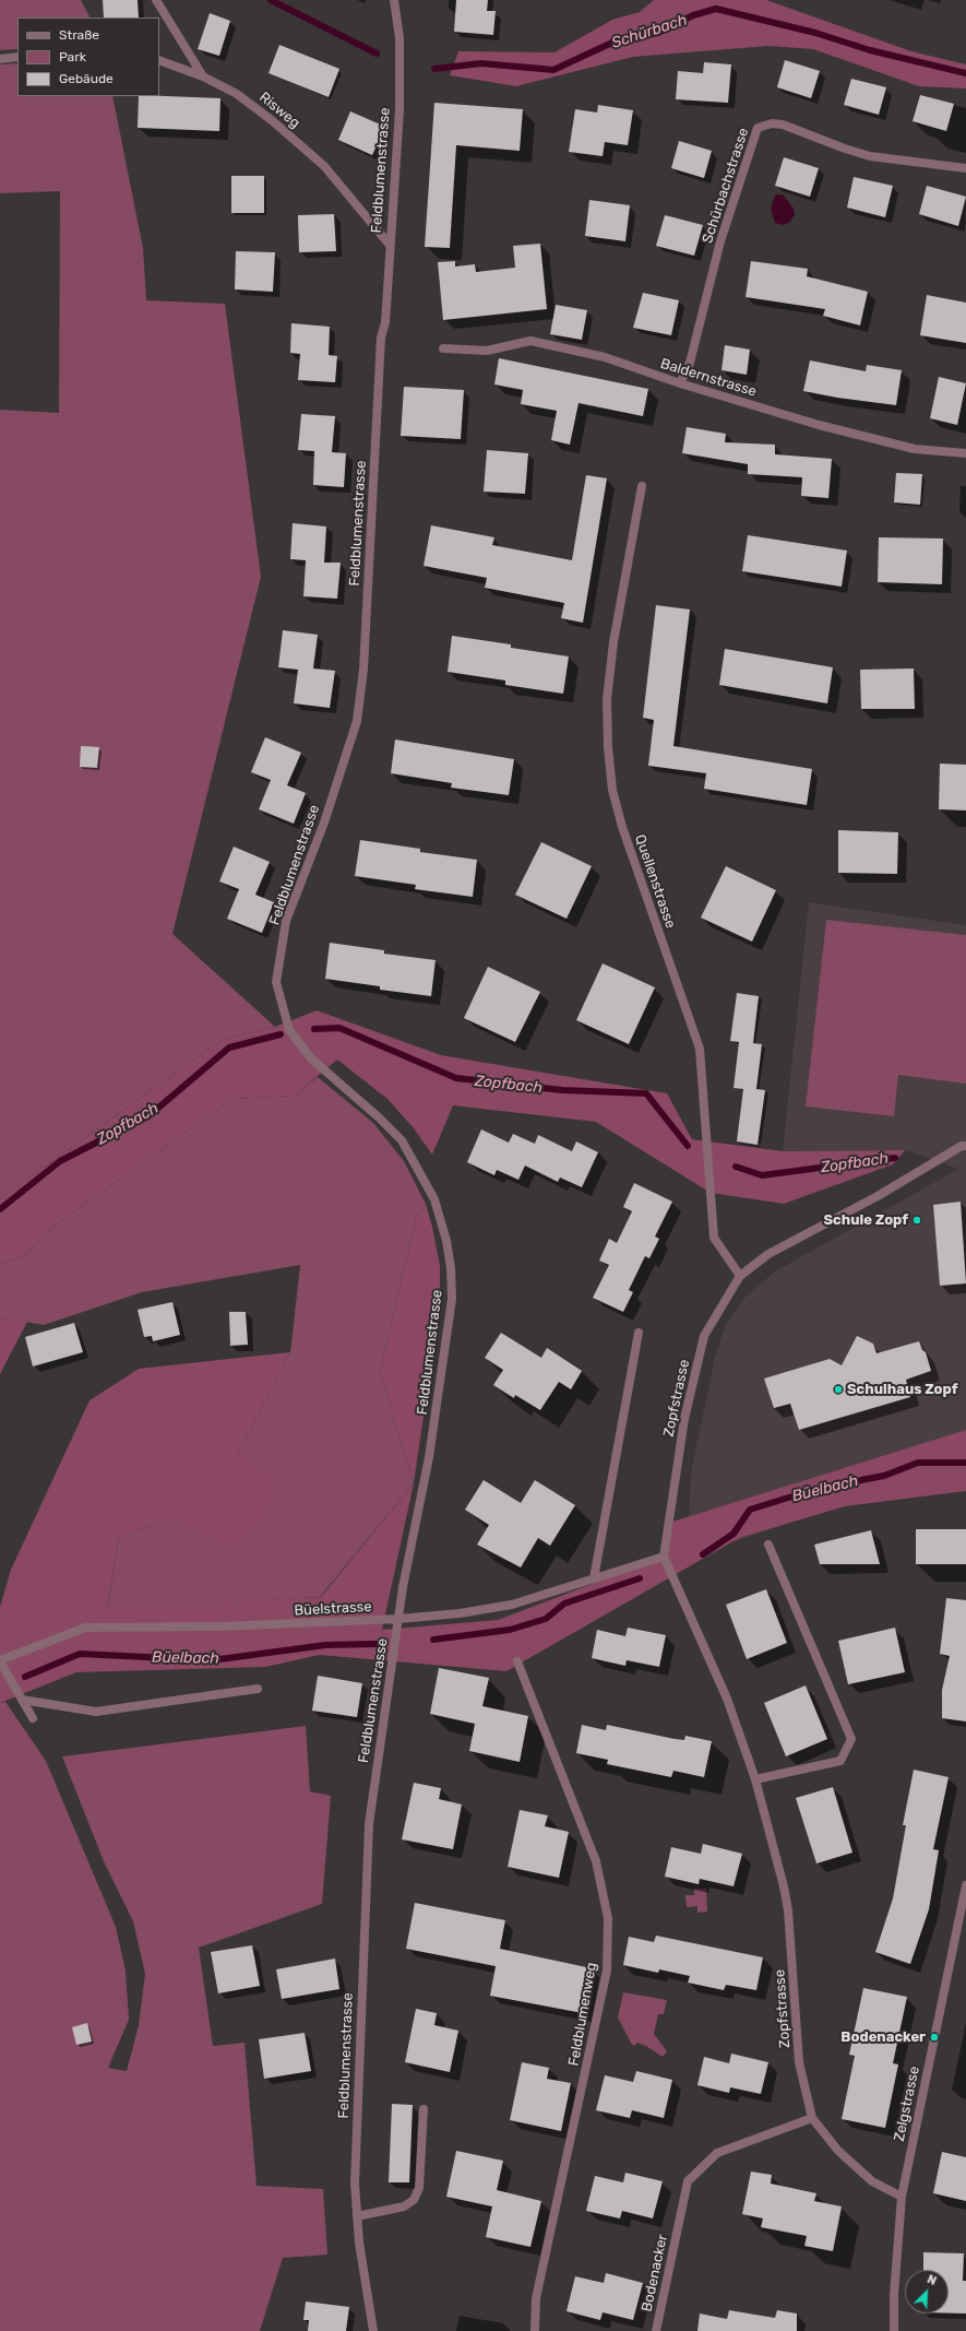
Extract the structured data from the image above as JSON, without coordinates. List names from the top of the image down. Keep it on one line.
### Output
{"streets":{"street":["Risweg","Feldblumenstrasse","Schürbachstrasse","Baldernstrasse","Quellenstrasse","Zopfstrasse","Büelstrasse","Feldblumenweg","Zelgstrasse","Bodenacker"]},"crossings":[["Risweg","Feldblumenstrasse"],["Feldblumenstrasse","Büelstrasse"],["Schürbachstrasse","Baldernstrasse"],["Quellenstrasse","Zopfstrasse"],["Zopfstrasse","Büelstrasse"],["Zopfstrasse","Zelgstrasse"],["Zopfstrasse","Bodenacker"]],"water":["Schürbach","Zopfbach","Büelbach"],"places":["Schule Zopf","Schulhaus Zopf","Bodenacker"],"legend":["Straße","Park","Gebäude"],"north":"top right"}
